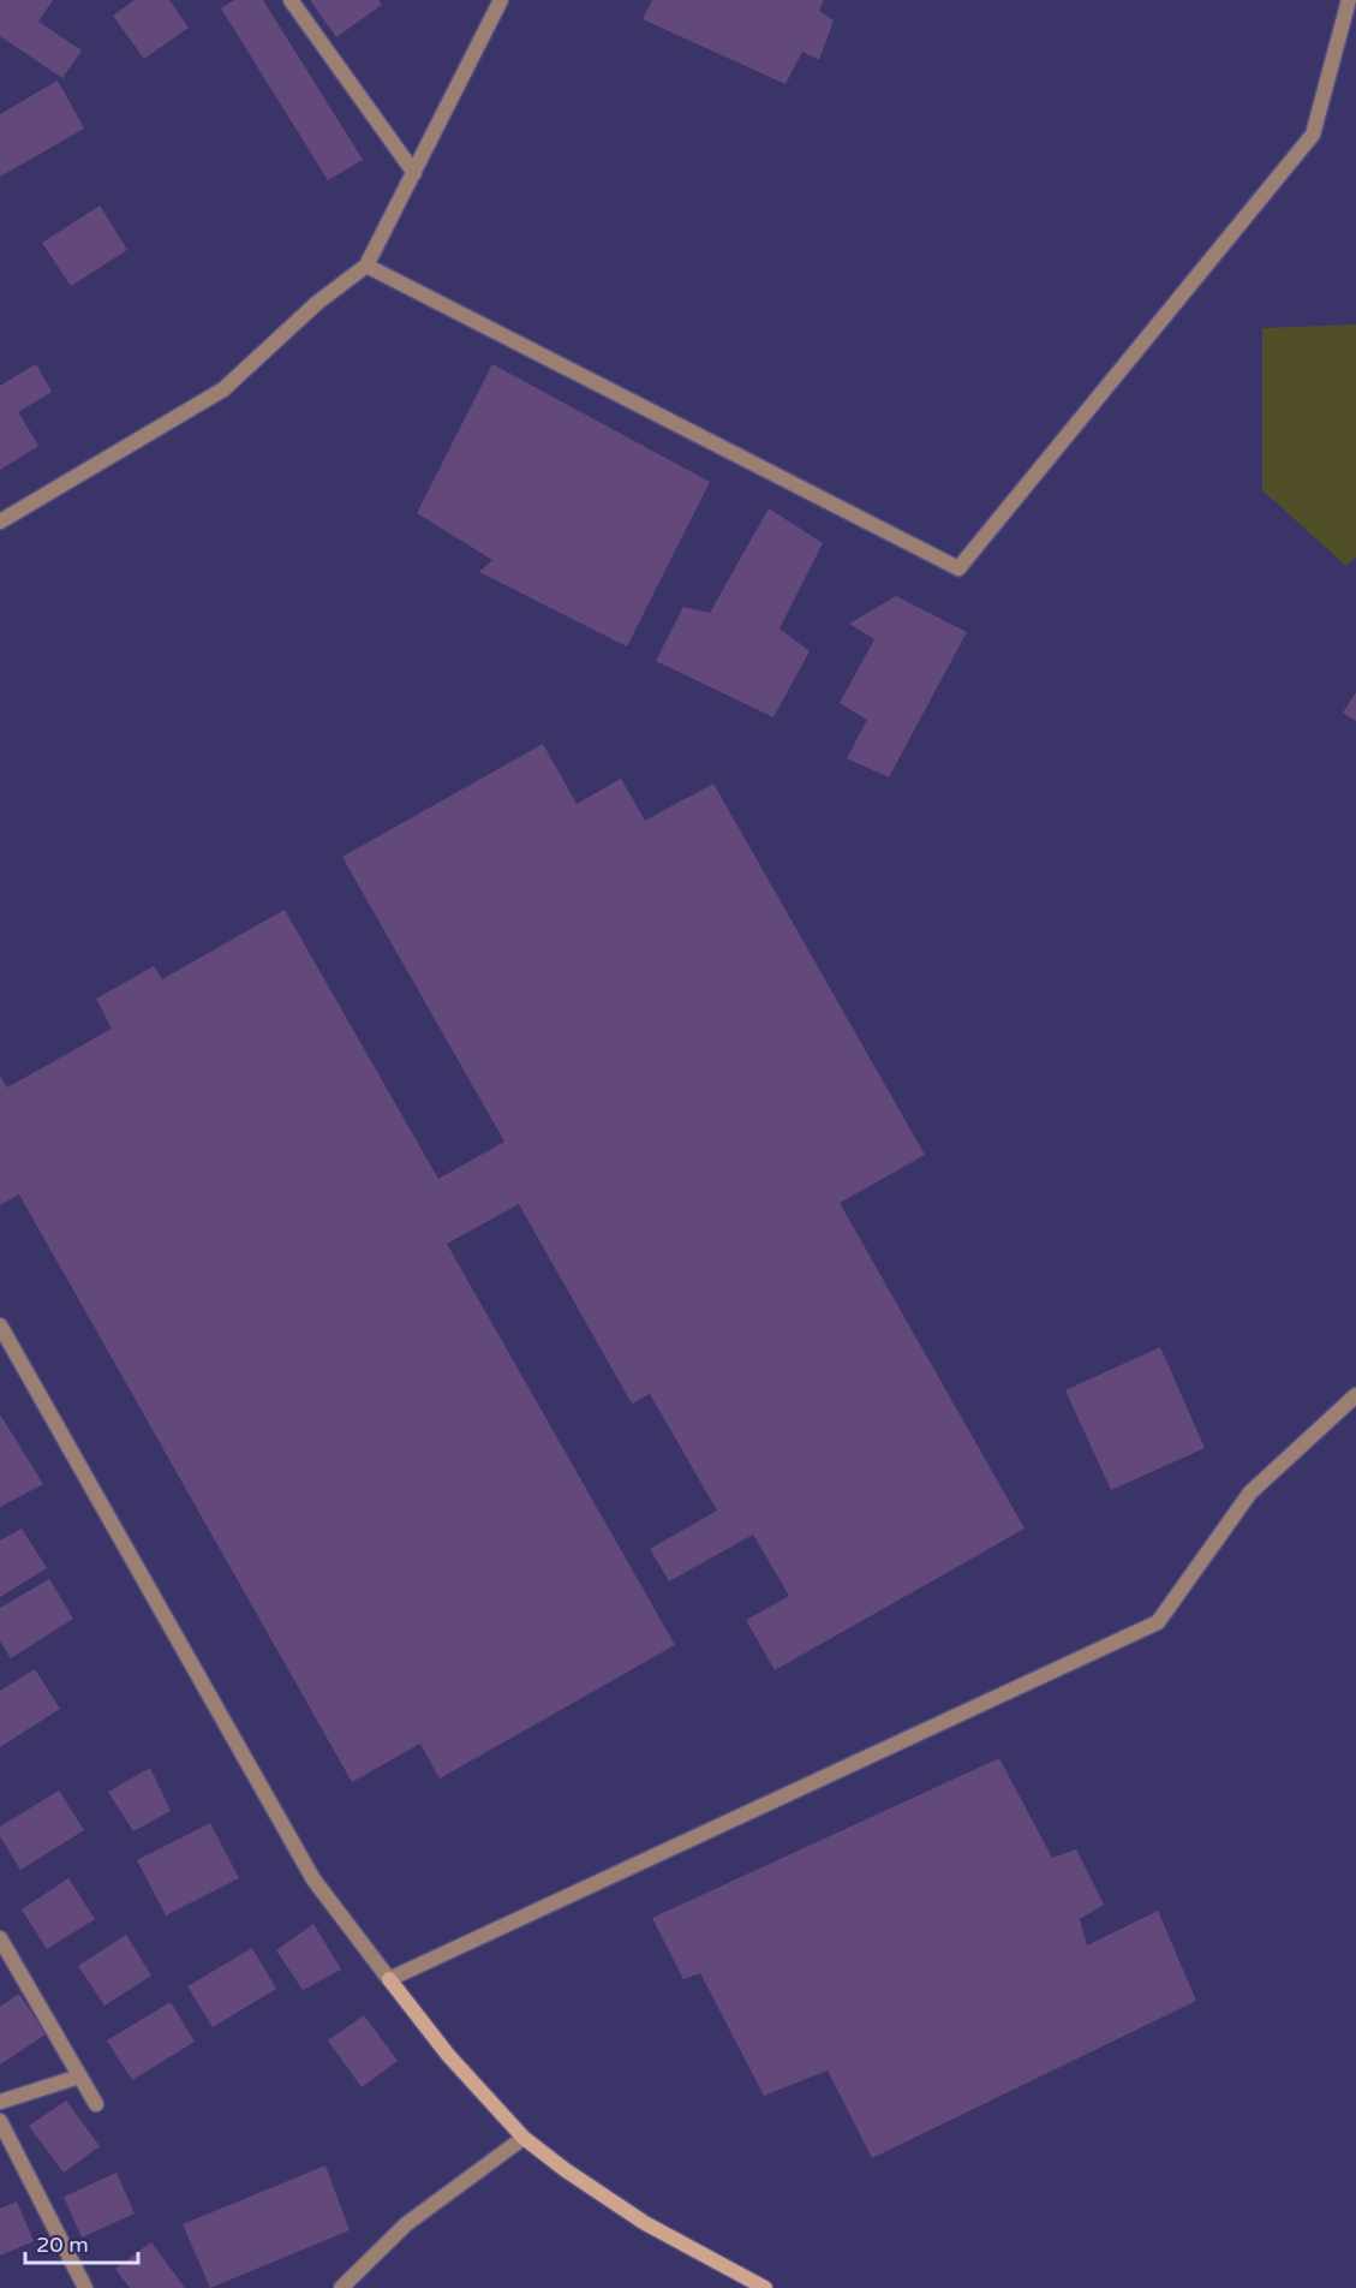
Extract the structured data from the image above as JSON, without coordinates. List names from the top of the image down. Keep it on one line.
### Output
{"scale_bar":"20 m"}
